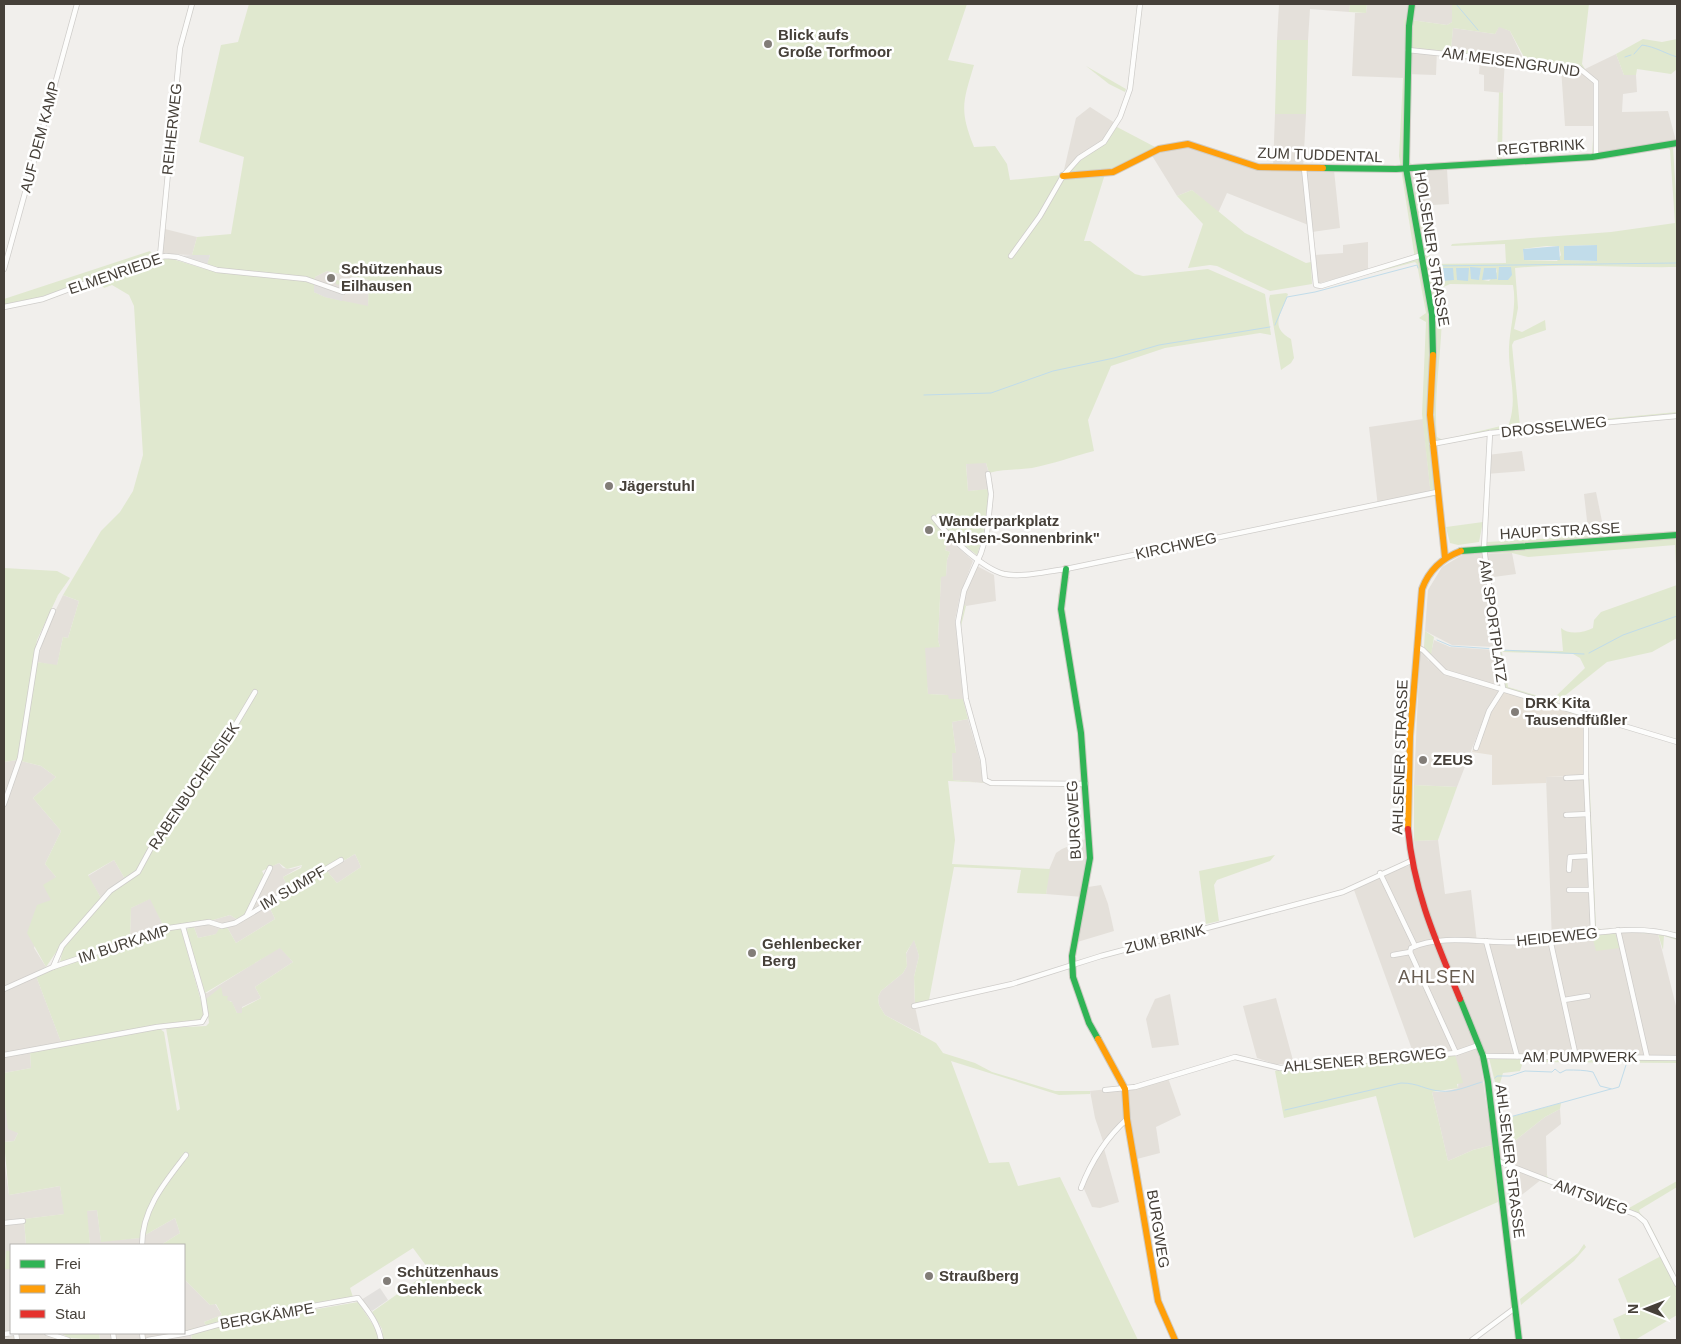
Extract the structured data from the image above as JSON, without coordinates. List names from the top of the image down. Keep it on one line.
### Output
{"streets":{"street":["AM MEISENGRUND","REIHERWEG","AUF DEM KAMP","REGTBRINK","ZUM TUDDENTAL","HOLSENER STRASSE","ELMENRIEDE","DROSSELWEG","HAUPTSTRASSE","KIRCHWEG","AM SPORTPLATZ","AHLSENER STRASSE","RABENBUCHENSIEK","BURGWEG","IM SUMPF","HEIDEWEG","ZUM BRINK","IM BURKAMP","AM PUMPWERK","AHLSENER BERGWEG","AMTSWEG","BERGKÄMPE"]},"crossings":[["AM MEISENGRUND","REGTBRINK"],["AM MEISENGRUND","HOLSENER STRASSE"],["REIHERWEG","ELMENRIEDE"],["REGTBRINK","ZUM TUDDENTAL"],["REGTBRINK","HOLSENER STRASSE"],["ZUM TUDDENTAL","HOLSENER STRASSE"],["HOLSENER STRASSE","DROSSELWEG"],["HOLSENER STRASSE","HAUPTSTRASSE"],["HOLSENER STRASSE","KIRCHWEG"],["HOLSENER STRASSE","AHLSENER STRASSE"],["DROSSELWEG","AM SPORTPLATZ"],["HAUPTSTRASSE","AM SPORTPLATZ"],["HAUPTSTRASSE","AHLSENER STRASSE"],["KIRCHWEG","BURGWEG"],["AHLSENER STRASSE","HEIDEWEG"],["AHLSENER STRASSE","ZUM BRINK"],["AHLSENER STRASSE","AM PUMPWERK"],["AHLSENER STRASSE","AHLSENER BERGWEG"],["AHLSENER STRASSE","AMTSWEG"],["RABENBUCHENSIEK","IM BURKAMP"],["BURGWEG","ZUM BRINK"],["BURGWEG","AHLSENER BERGWEG"],["IM SUMPF","IM BURKAMP"]],"districts":["AHLSEN"],"places":["Blick aufs Große Torfmoor","Schützenhaus Eilhausen","Jägerstuhl","Wanderparkplatz \"Ahlsen-Sonnenbrink\"","DRK Kita Tausendfüßler","ZEUS","Gehlenbecker Berg","Straußberg","Schützenhaus Gehlenbeck"],"legend":["Frei","Zäh","Stau"],"north":"left"}
